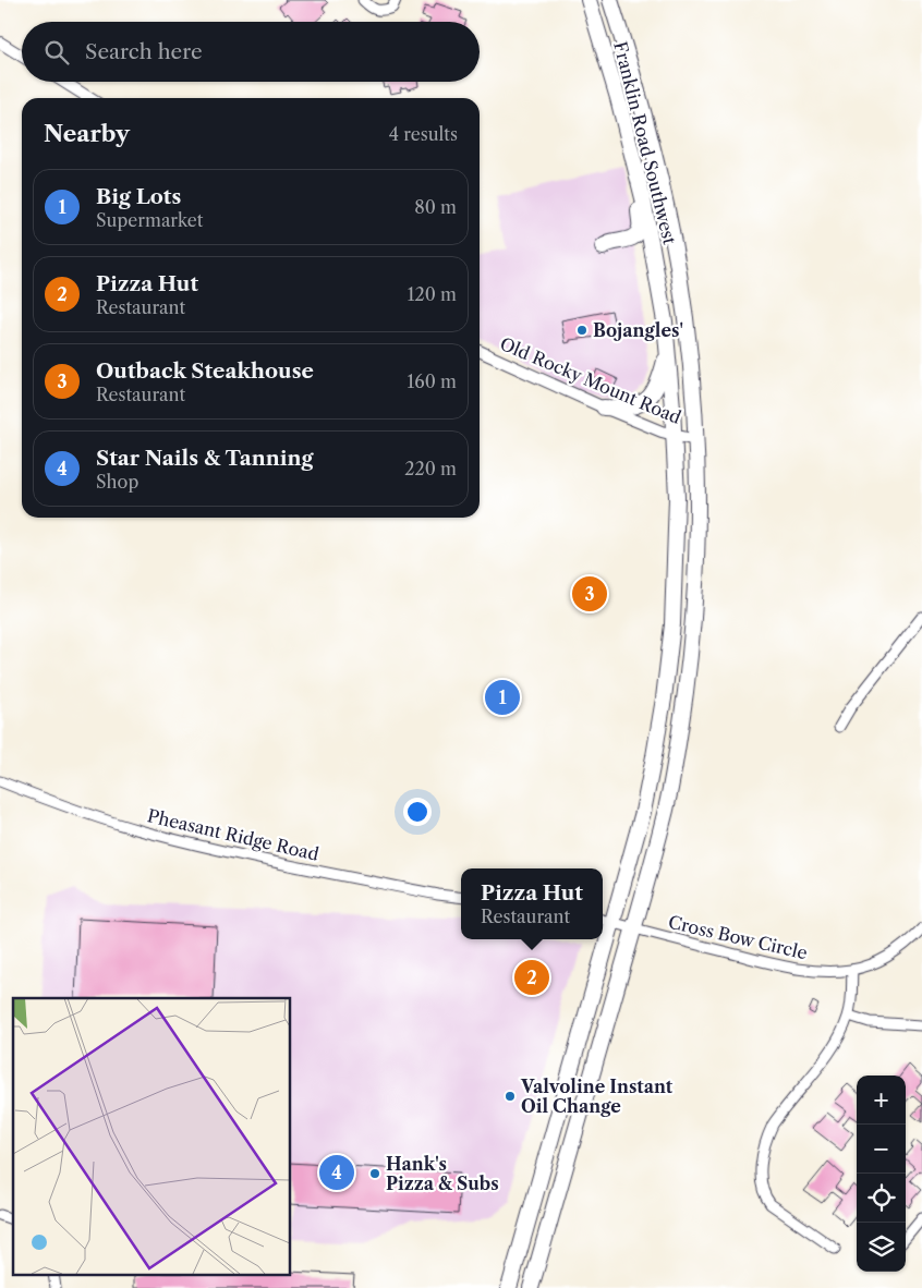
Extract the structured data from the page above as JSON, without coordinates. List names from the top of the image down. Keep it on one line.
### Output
{"streets":{"highway":["Franklin Road Southwest"],"street":["Old Rocky Mount Road","Pheasant Ridge Road","Cross Bow Circle"]},"crossings":[["Franklin Road Southwest","Old Rocky Mount Road"],["Franklin Road Southwest","Cross Bow Circle"]],"places":["Bojangles'","Valvoline Instant Oil Change","Hank's Pizza & Subs"],"page":{"search":"Search here","heading":["Nearby","4 results"],"list":[{"mark":"1","name":"Big Lots","note":"Supermarket","value":"80 m"},{"mark":"2","name":"Pizza Hut","note":"Restaurant","value":"120 m"},{"mark":"3","name":"Outback Steakhouse","note":"Restaurant","value":"160 m"},{"mark":"4","name":"Star Nails & Tanning","note":"Shop","value":"220 m"}],"pins":["3","1","2","4"],"popup":["Pizza Hut","Restaurant"],"map_buttons":["+","−"]}}
